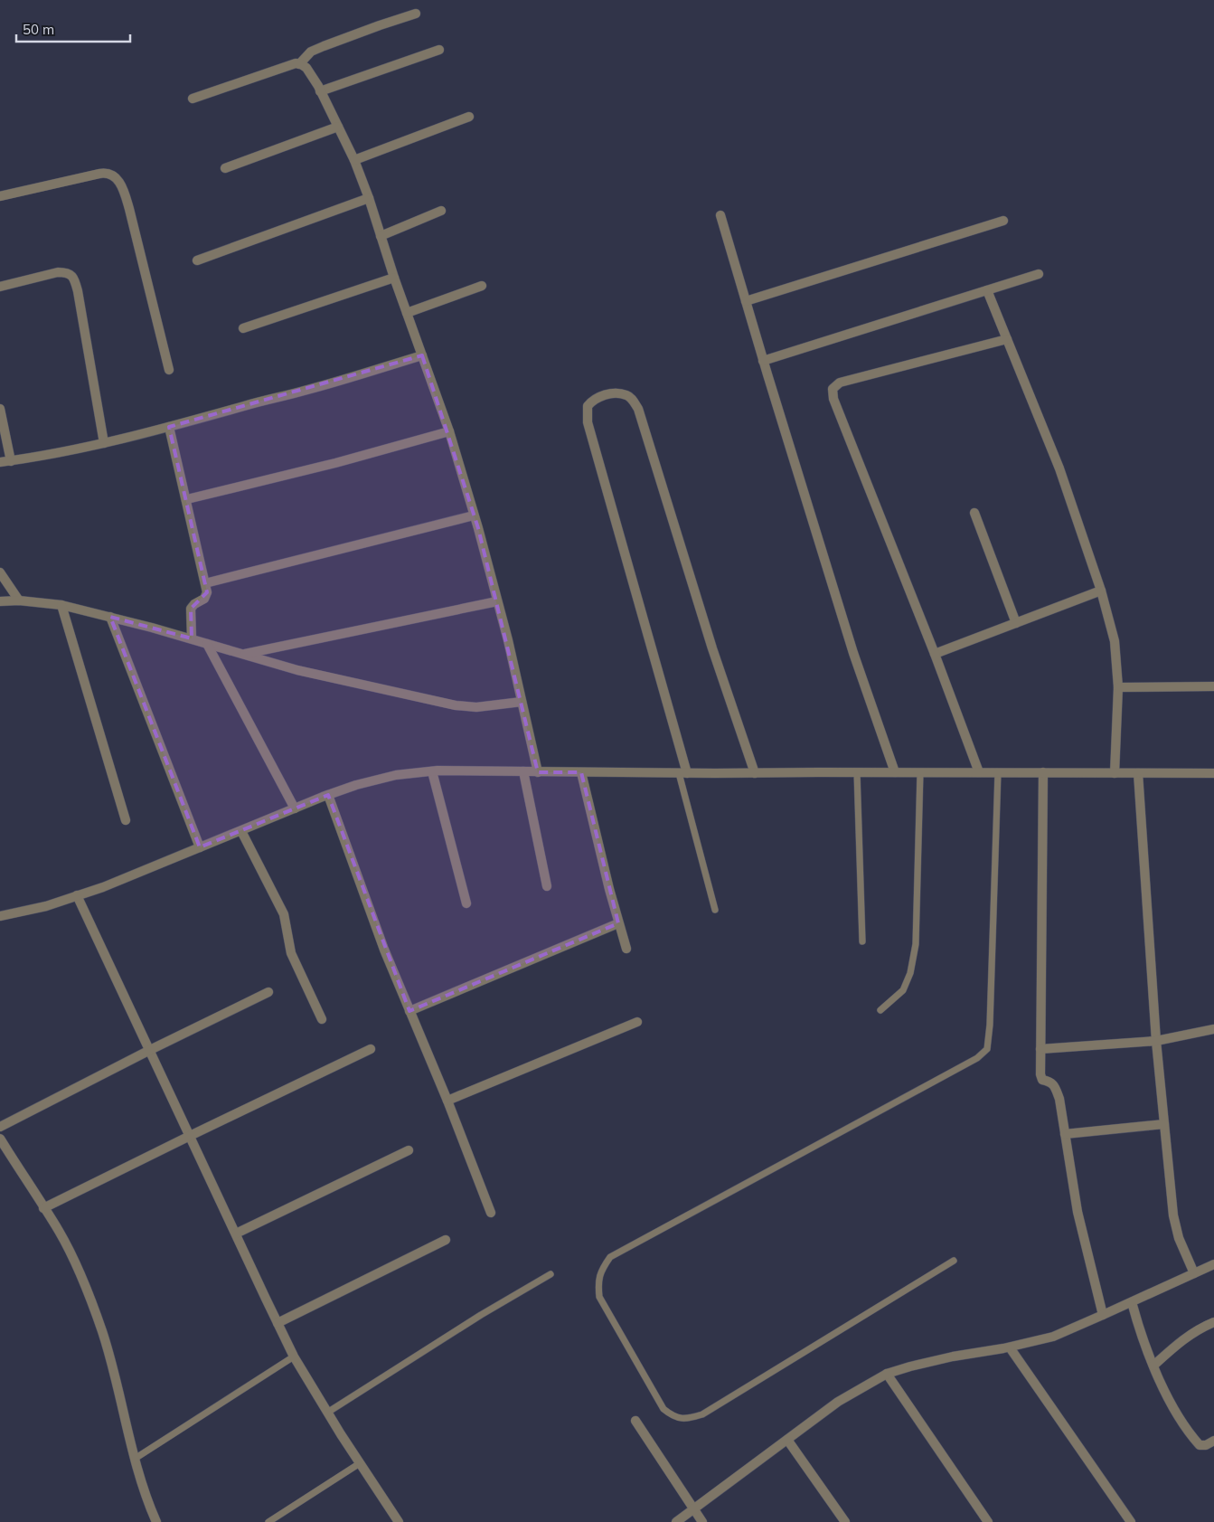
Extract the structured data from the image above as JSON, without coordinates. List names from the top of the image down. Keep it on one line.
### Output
{"scale_bar":"50 m"}
